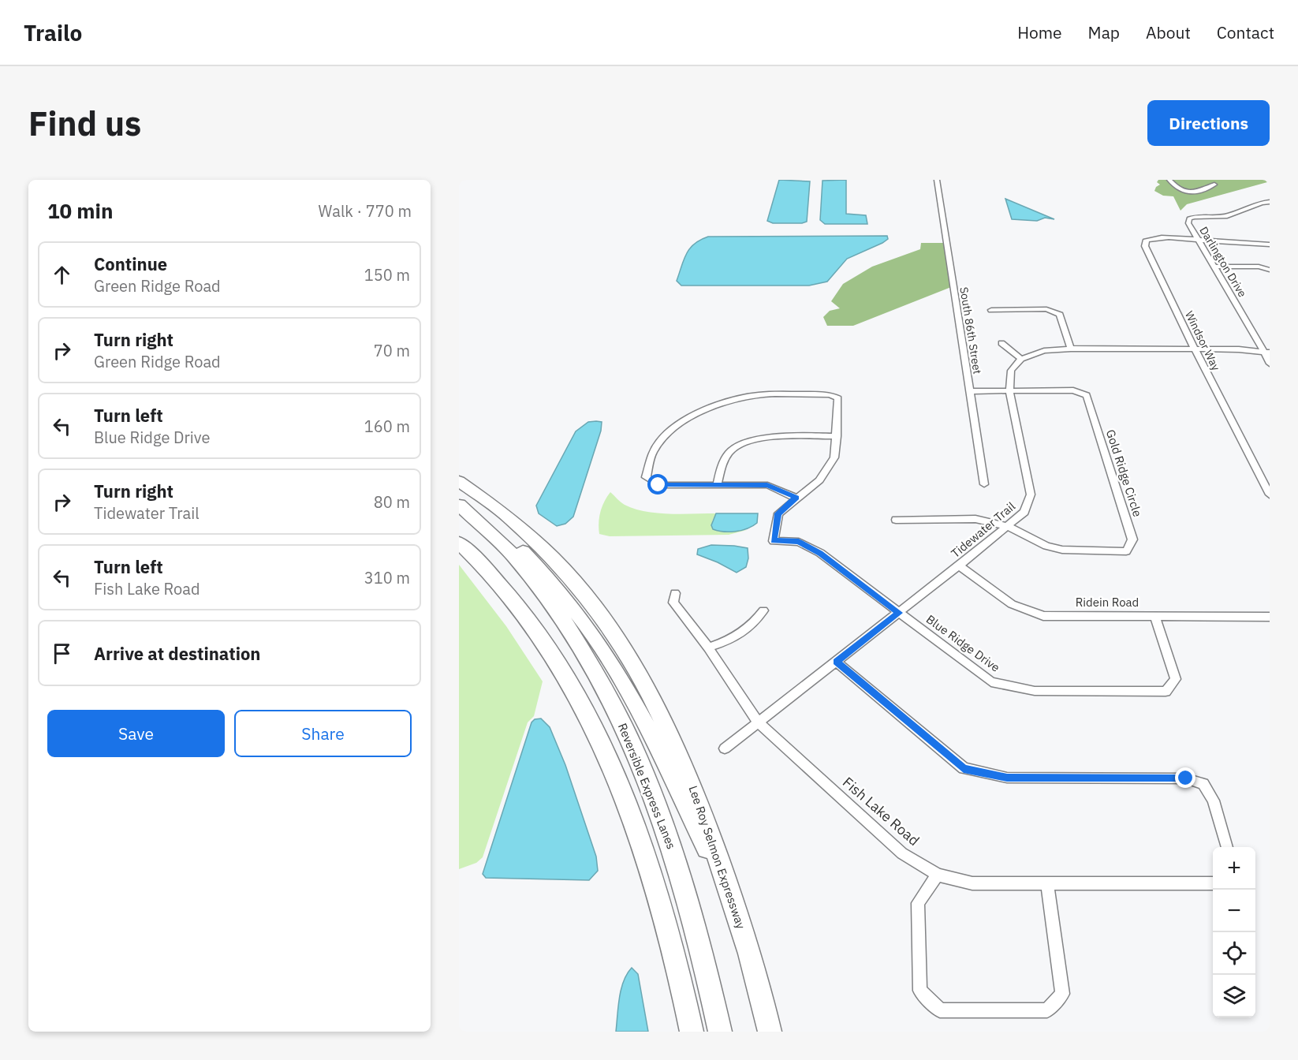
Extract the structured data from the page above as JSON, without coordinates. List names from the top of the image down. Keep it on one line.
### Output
{"streets":{"highway":["Reversible Express Lanes","Lee Roy Selmon Expressway"],"street":["Darlington Drive","South 86th Street","Windsor Way","Gold Ridge Circle","Tidewater Trail","Ridein Road","Blue Ridge Drive","Fish Lake Road"]},"crossings":[["Darlington Drive","Windsor Way"],["South 86th Street","Gold Ridge Circle"],["Gold Ridge Circle","Tidewater Trail"],["Tidewater Trail","Ridein Road"],["Tidewater Trail","Blue Ridge Drive"],["Tidewater Trail","Fish Lake Road"],["Ridein Road","Blue Ridge Drive"],["Reversible Express Lanes","Lee Roy Selmon Expressway"]],"page":{"header":"Trailo","nav":["Home","Map","About","Contact"],"buttons":["Directions",["Save","Share"]],"title":"Find us","heading":["10 min","Walk · 770 m"],"list":[["Continue","Green Ridge Road","150 m"],["Turn right","Green Ridge Road","70 m"],["Turn left","Blue Ridge Drive","160 m"],["Turn right","Tidewater Trail","80 m"],["Turn left","Fish Lake Road","310 m"],"Arrive at destination"],"map_buttons":["+","−"]}}
